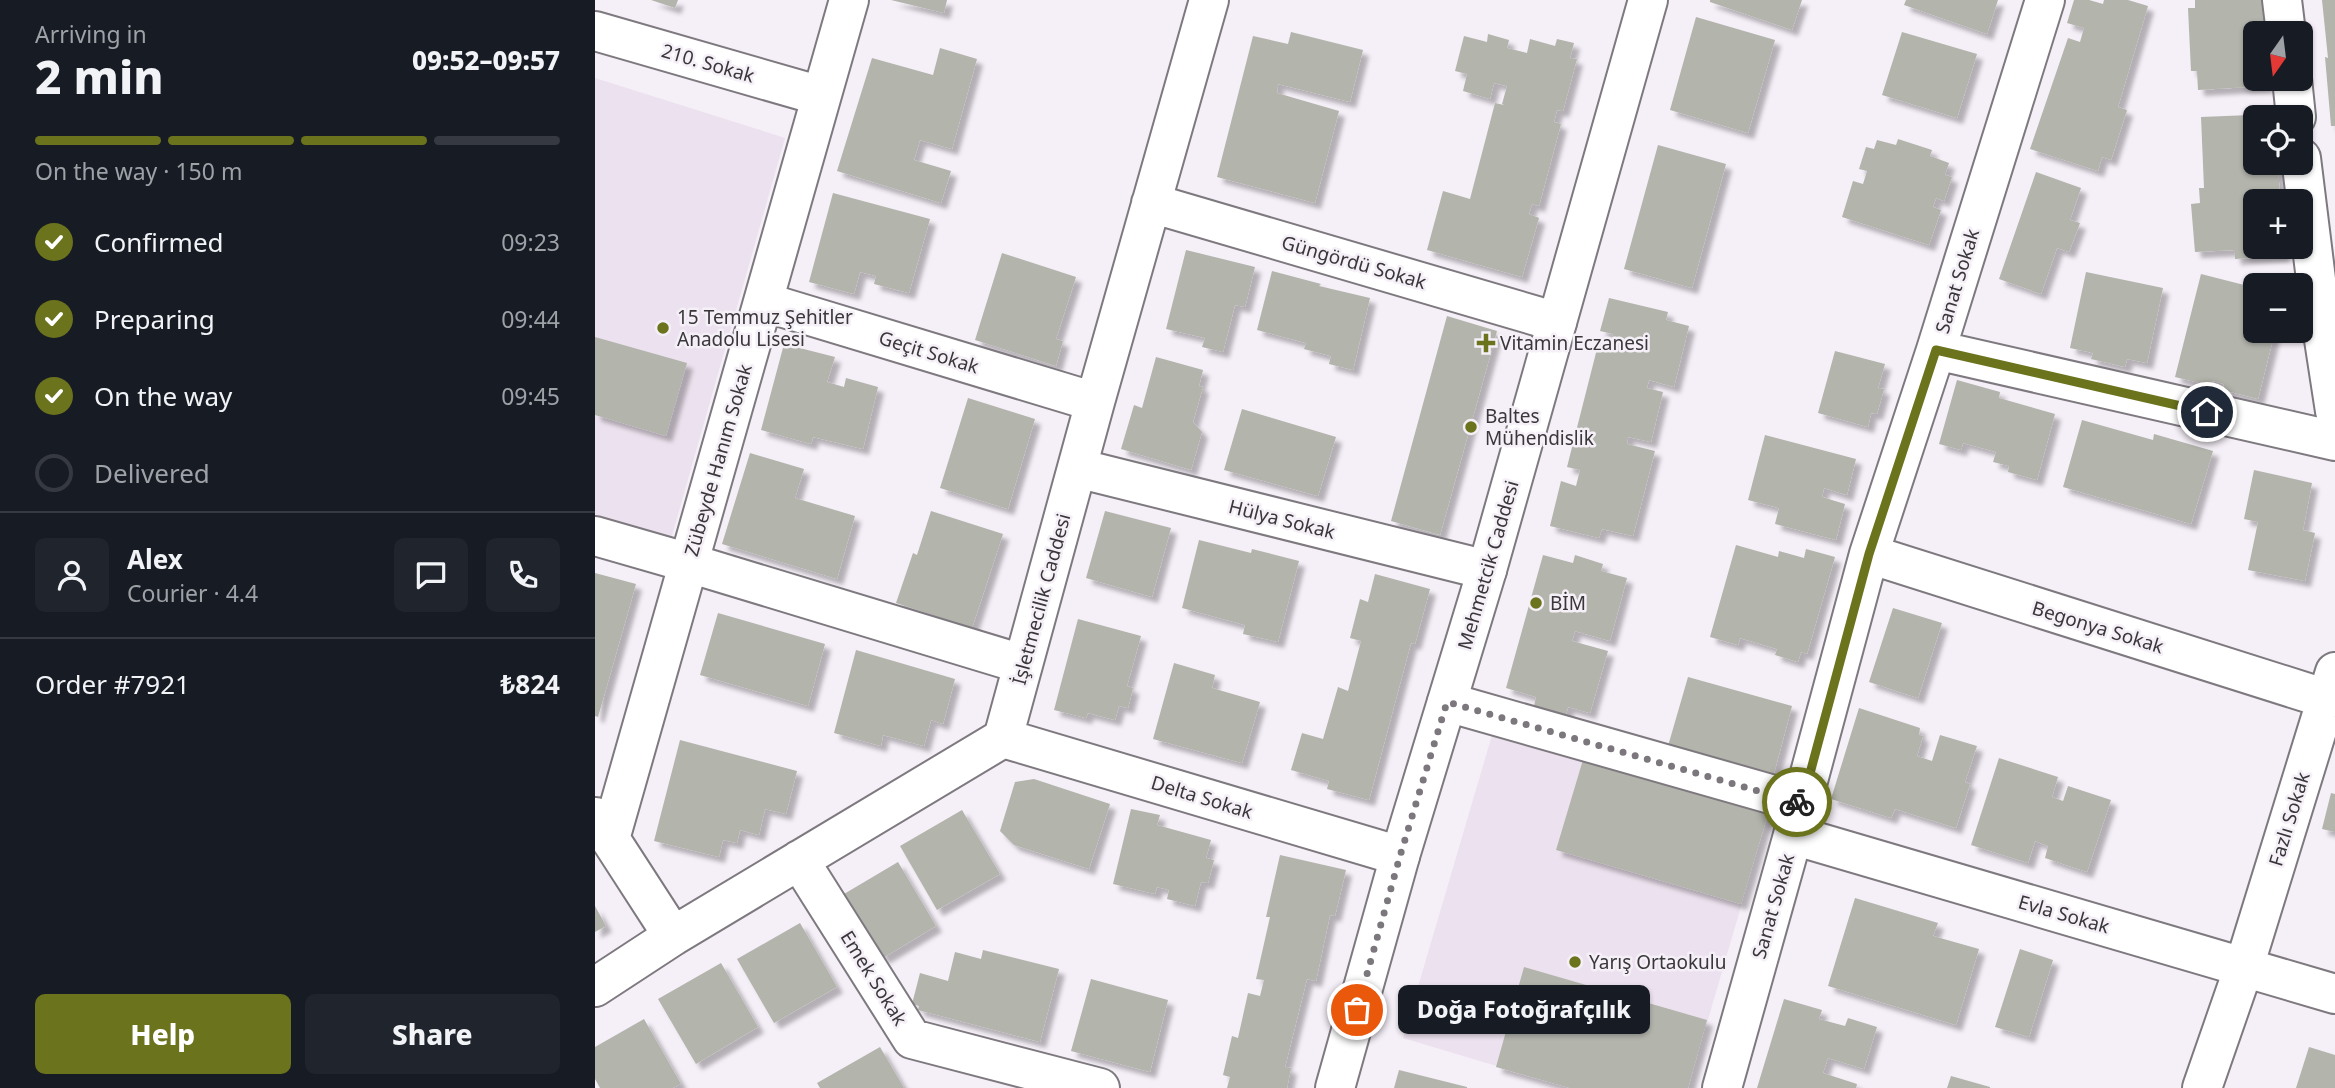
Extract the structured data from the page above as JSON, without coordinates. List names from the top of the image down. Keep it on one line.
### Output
{"streets":{"street":["210. Sokak","Güngördü Sokak","Sanat Sokak","Geçit Sokak","Zübeyde Hanım Sokak","Hülya Sokak","Mehmetcik Caddesi","İşletmecilik Caddesi","Begonya Sokak","Delta Sokak","Fazlı Sokak","Evla Sokak","Emek Sokak"]},"crossings":[["210. Sokak","Zübeyde Hanım Sokak"],["Güngördü Sokak","Mehmetcik Caddesi"],["Güngördü Sokak","İşletmecilik Caddesi"],["Sanat Sokak","Begonya Sokak"],["Sanat Sokak","Evla Sokak"],["Geçit Sokak","Zübeyde Hanım Sokak"],["Geçit Sokak","İşletmecilik Caddesi"],["Hülya Sokak","Mehmetcik Caddesi"],["Hülya Sokak","İşletmecilik Caddesi"],["Mehmetcik Caddesi","Delta Sokak"],["Mehmetcik Caddesi","Evla Sokak"],["İşletmecilik Caddesi","Delta Sokak"],["Begonya Sokak","Fazlı Sokak"],["Fazlı Sokak","Evla Sokak"]],"places":{"other":["15 Temmuz Şehitler Anadolu Lisesi","Baltes Mühendislik","BİM","Yarış Ortaokulu","Doğa Fotoğrafçılık"],"health":["Vitamin Eczanesi"]},"north":"bottom","page":{"heading":["2 min","Arriving in","09:52–09:57"],"panel":["Alex","Courier · 4.4","Order #7921","₺824"],"map_buttons":["+","−"],"bar":"On the way · 150 m","list":[["Confirmed","09:23"],["Preparing","09:44"],["On the way","09:45"],"Delivered"],"buttons":["Help","Share"],"bubble":"Doğa Fotoğrafçılık"}}
